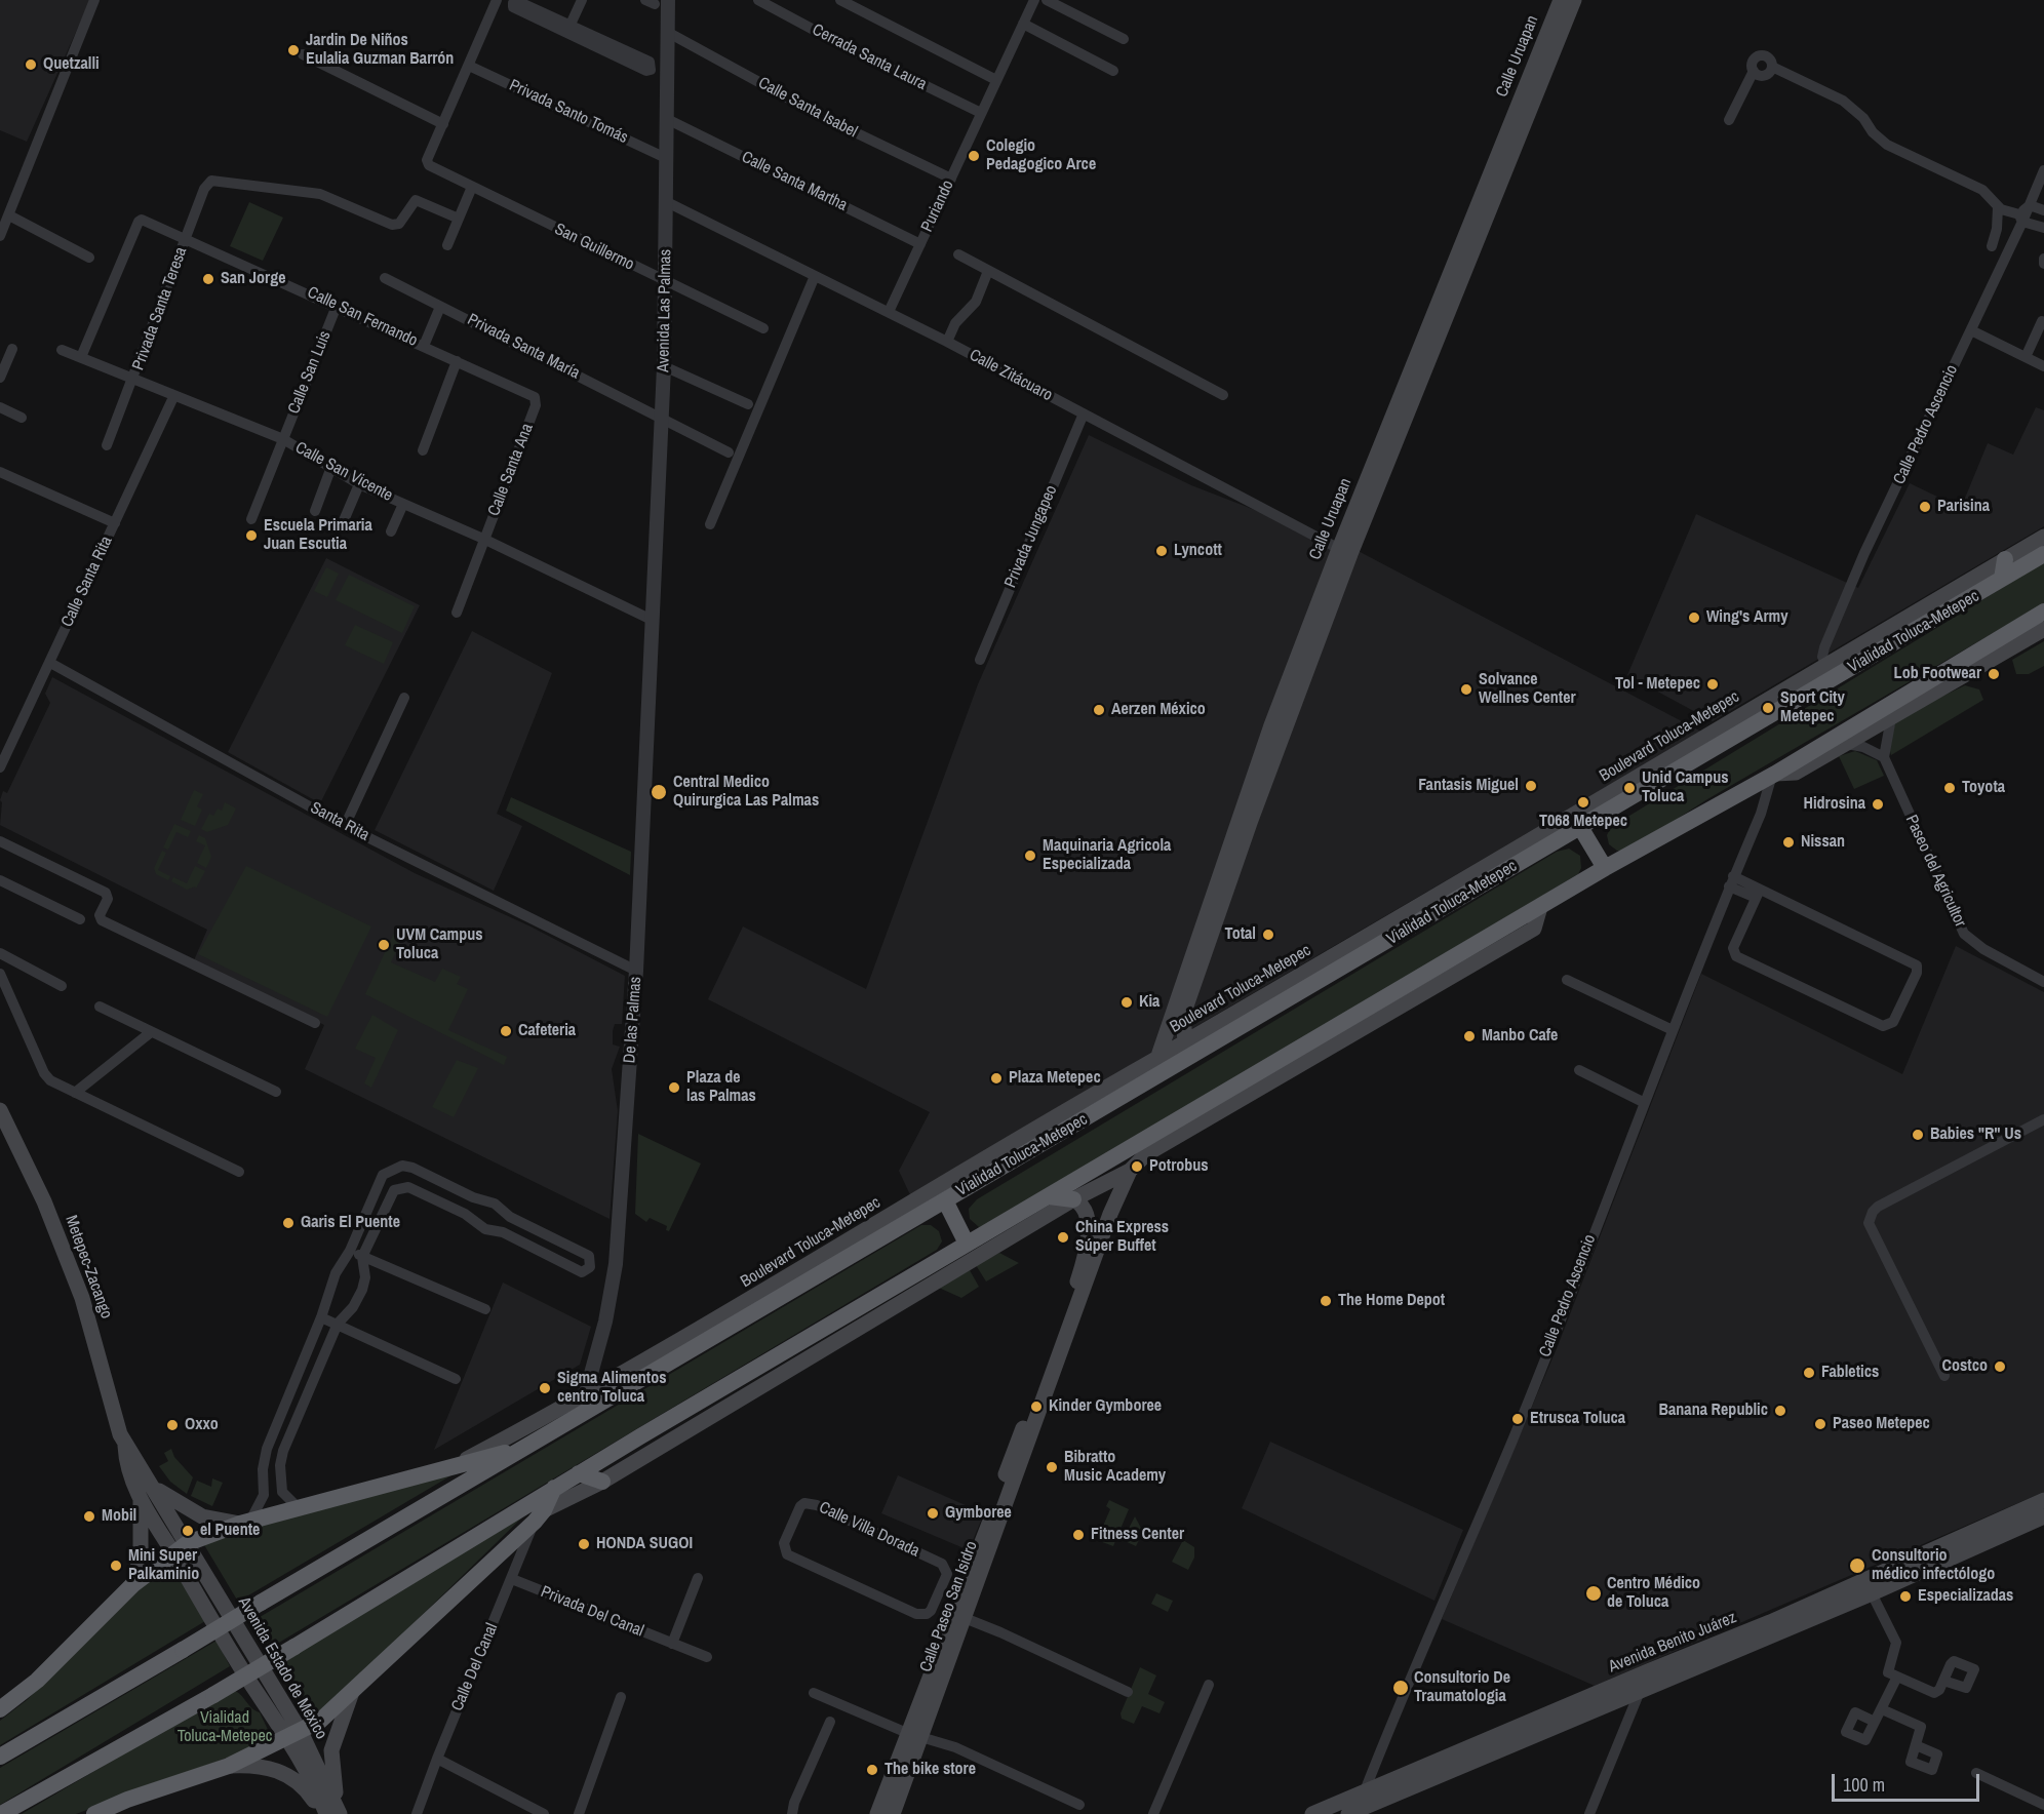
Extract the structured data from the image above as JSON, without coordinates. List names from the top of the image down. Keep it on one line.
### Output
{"streets":{"highway":["Vialidad Toluca-Metepec"],"main road":["Calle Uruapan","Boulevard Toluca-Metepec","Metepec-Zacango","Calle Paseo San Isidro","Avenida Benito Juárez","Avenida Estado de México"],"street":["Cerrada Santa Laura","Calle Santa Isabel","Privada Santo Tomás","Calle Santa Martha","Puriando","San Guillermo","Privada Santa Teresa","Avenida Las Palmas","Calle San Fernando","Privada Santa María","Calle San Luis","Calle Zitácuaro","Calle Pedro Ascencio","Calle Santa Ana","Calle San Vicente","Privada Jungapeo","Calle Santa Rita","Santa Rita","Paseo del Agricultor","De las Palmas","Calle Villa Dorada","Privada Del Canal","Calle Del Canal"]},"crossings":[["Calle Uruapan","Calle Zitácuaro"],["Calle Uruapan","Boulevard Toluca-Metepec"],["Cerrada Santa Laura","Puriando"],["Calle Santa Isabel","Puriando"],["Calle Santa Isabel","Avenida Las Palmas"],["Privada Santo Tomás","Avenida Las Palmas"],["Calle Santa Martha","Puriando"],["Calle Santa Martha","Avenida Las Palmas"],["Puriando","Calle Zitácuaro"],["San Guillermo","Avenida Las Palmas"],["Privada Santa Teresa","Calle San Fernando"],["Privada Santa Teresa","Calle San Vicente"],["Avenida Las Palmas","Privada Santa María"],["Avenida Las Palmas","Calle Zitácuaro"],["Avenida Las Palmas","Calle San Vicente"],["Avenida Las Palmas","De las Palmas"],["Calle San Fernando","Calle San Luis"],["Calle San Fernando","Calle Santa Ana"],["Calle San Fernando","Calle San Vicente"],["Calle San Luis","Calle San Vicente"],["Calle Zitácuaro","Privada Jungapeo"],["Calle Pedro Ascencio","Vialidad Toluca-Metepec"],["Calle Pedro Ascencio","Avenida Benito Juárez"],["Calle Santa Ana","Calle San Vicente"],["Calle San Vicente","Calle Santa Rita"],["Calle San Vicente","De las Palmas"],["Calle Santa Rita","Santa Rita"],["Vialidad Toluca-Metepec","Boulevard Toluca-Metepec"],["Vialidad Toluca-Metepec","De las Palmas"],["Boulevard Toluca-Metepec","De las Palmas"],["Santa Rita","De las Palmas"],["Metepec-Zacango","Avenida Estado de México"],["Privada Del Canal","Calle Del Canal"]],"parks":["Vialidad Toluca-Metepec"],"places":["Jardin De Niños Eulalia Guzman Barrón","Quetzalli","Colegio Pedagogico Arce","San Jorge","Parisina","Escuela Primaria Juan Escutia","Lyncott","Wing's Army","Lob Footwear","Tol - Metepec","Solvance Wellnes Center","Sport City Metepec","Aerzen México","Fantasis Miguel","Unid Campus Toluca","Toyota","Central Medico Quirurgica Las Palmas","T068 Metepec","Hidrosina","Nissan","Maquinaria Agricola Especializada","Total","UVM Campus Toluca","Kia","Cafeteria","Manbo Cafe","Plaza Metepec","Plaza de las Palmas","Babies \"R\" Us","Potrobus","Garis El Puente","China Express Súper Buffet","The Home Depot","Costco","Fabletics","Sigma Alimentos centro Toluca","Kinder Gymboree","Banana Republic","Etrusca Toluca","Paseo Metepec","Oxxo","Bibratto Music Academy","Gymboree","Mobil","el Puente","Fitness Center","HONDA SUGOI","Mini Super Palkaminio","Consultorio médico infectólogo","Centro Médico de Toluca","Especializadas","Consultorio De Traumatologia","The bike store"],"scale_bar":"100 m"}
